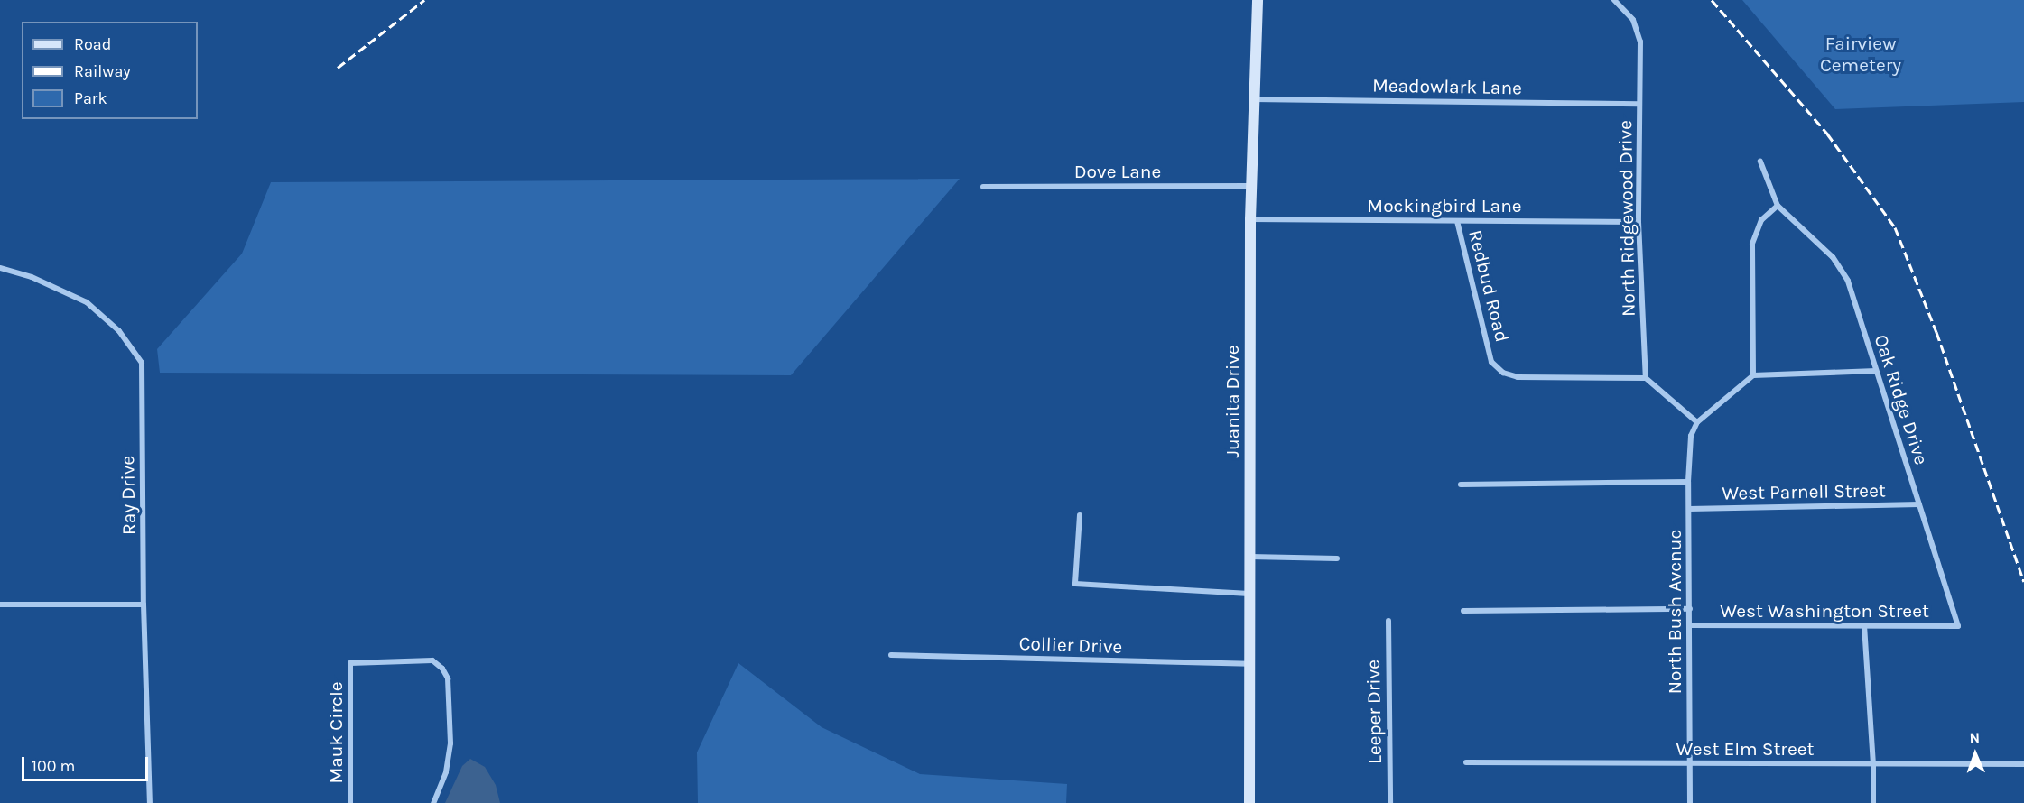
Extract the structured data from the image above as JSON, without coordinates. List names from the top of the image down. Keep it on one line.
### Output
{"streets":{"street":["Meadowlark Lane","Dove Lane","Mockingbird Lane","North Ridgewood Drive","Redbud Road","Oak Ridge Drive","Juanita Drive","West Parnell Street","Ray Drive","West Washington Street","North Bush Avenue","Collier Drive","Leeper Drive","Mauk Circle","West Elm Street"]},"crossings":[["Meadowlark Lane","North Ridgewood Drive"],["Meadowlark Lane","Juanita Drive"],["Dove Lane","Juanita Drive"],["Mockingbird Lane","North Ridgewood Drive"],["Mockingbird Lane","Redbud Road"],["Mockingbird Lane","Juanita Drive"],["North Ridgewood Drive","Redbud Road"],["Oak Ridge Drive","West Parnell Street"],["Oak Ridge Drive","West Washington Street"],["Juanita Drive","Collier Drive"],["West Parnell Street","North Bush Avenue"],["West Washington Street","North Bush Avenue"],["North Bush Avenue","West Elm Street"]],"parks":["Fairview Cemetery"],"legend":["Road","Railway","Park"],"scale_bar":"100 m","north":"top"}
